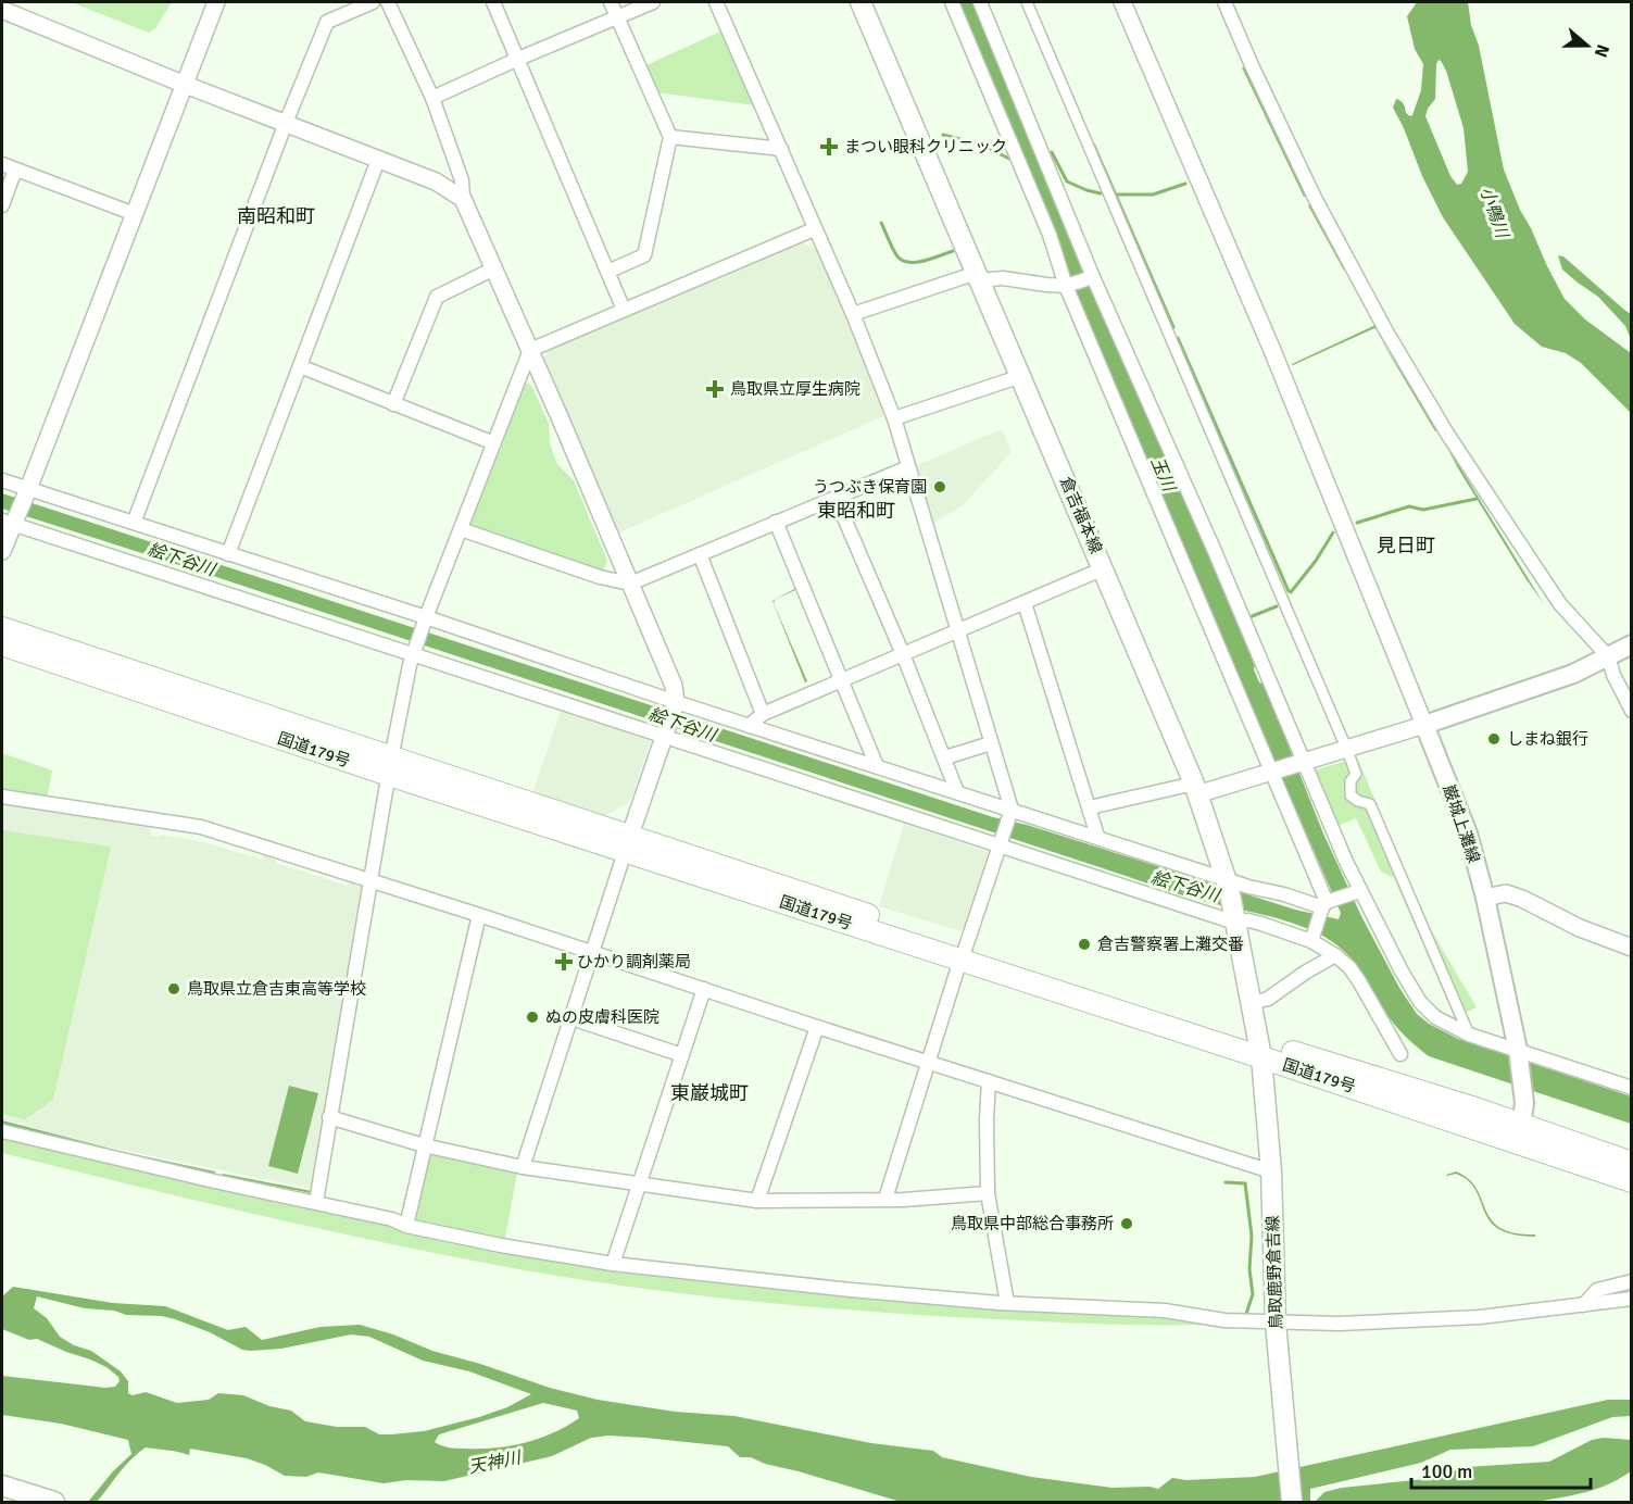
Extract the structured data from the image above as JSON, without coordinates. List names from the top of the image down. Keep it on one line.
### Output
{"streets":{"highway":["国道179号"],"main road":["倉吉福本線","巌城上灘線","鳥取鹿野倉吉線"]},"crossings":[["倉吉福本線","国道179号"],["倉吉福本線","鳥取鹿野倉吉線"],["国道179号","巌城上灘線"],["国道179号","鳥取鹿野倉吉線"]],"districts":["南昭和町","東昭和町","見日町","東巌城町"],"water":["小鴨川","玉川","絵下谷川","天神川"],"places":{"health":["まつい眼科クリニック","鳥取県立厚生病院","ひかり調剤薬局"],"other":["うつぶき保育園","しまね銀行","倉吉警察署上灘交番","鳥取県立倉吉東高等学校","ぬの皮膚科医院","鳥取県中部総合事務所"]},"scale_bar":"100 m","north":"right"}
